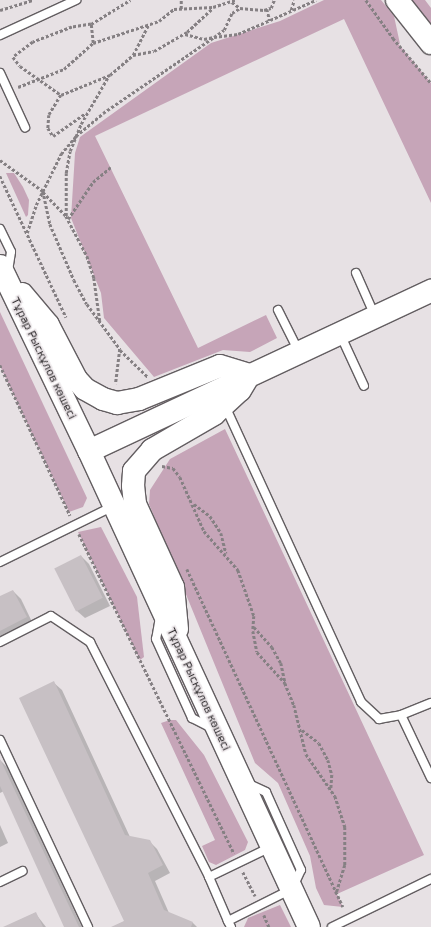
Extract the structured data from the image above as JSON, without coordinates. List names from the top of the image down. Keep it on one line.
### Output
{"streets":{"street":["Тұрар Рысқұлов көшесі"]}}
